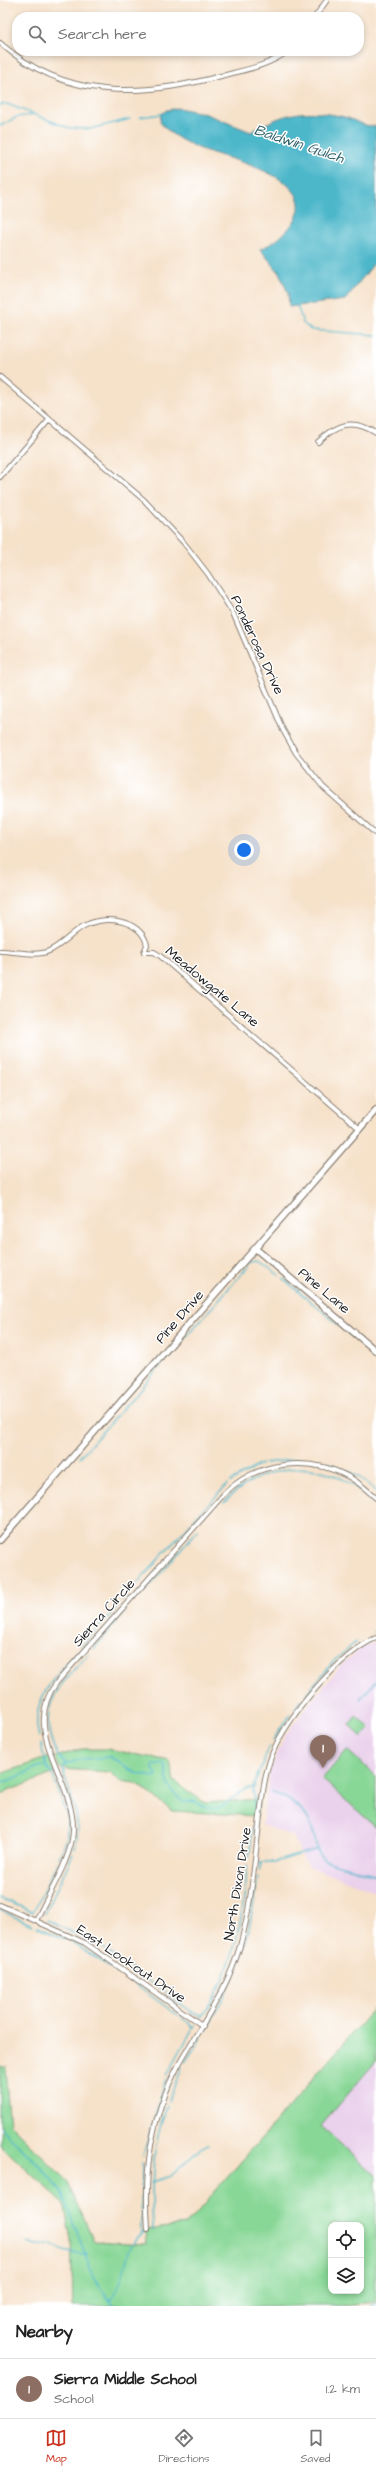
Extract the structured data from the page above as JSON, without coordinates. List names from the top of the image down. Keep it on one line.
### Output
{"streets":{"main road":["Pine Lane","Pine Drive"],"street":["Ponderosa Drive","Meadowgate Lane","Sierra Circle","North Dixon Drive","East Lookout Drive"]},"crossings":[["Meadowgate Lane","Pine Drive"],["Pine Lane","Pine Drive"],["Sierra Circle","East Lookout Drive"],["North Dixon Drive","East Lookout Drive"]],"water":["Baldwin Gulch"],"page":{"search":"Search here","pins":"1","heading":"Nearby","list":[{"mark":"1","name":"Sierra Middle School","note":"School","value":"1.2 km"}],"nav":["Map","Directions","Saved"]}}
